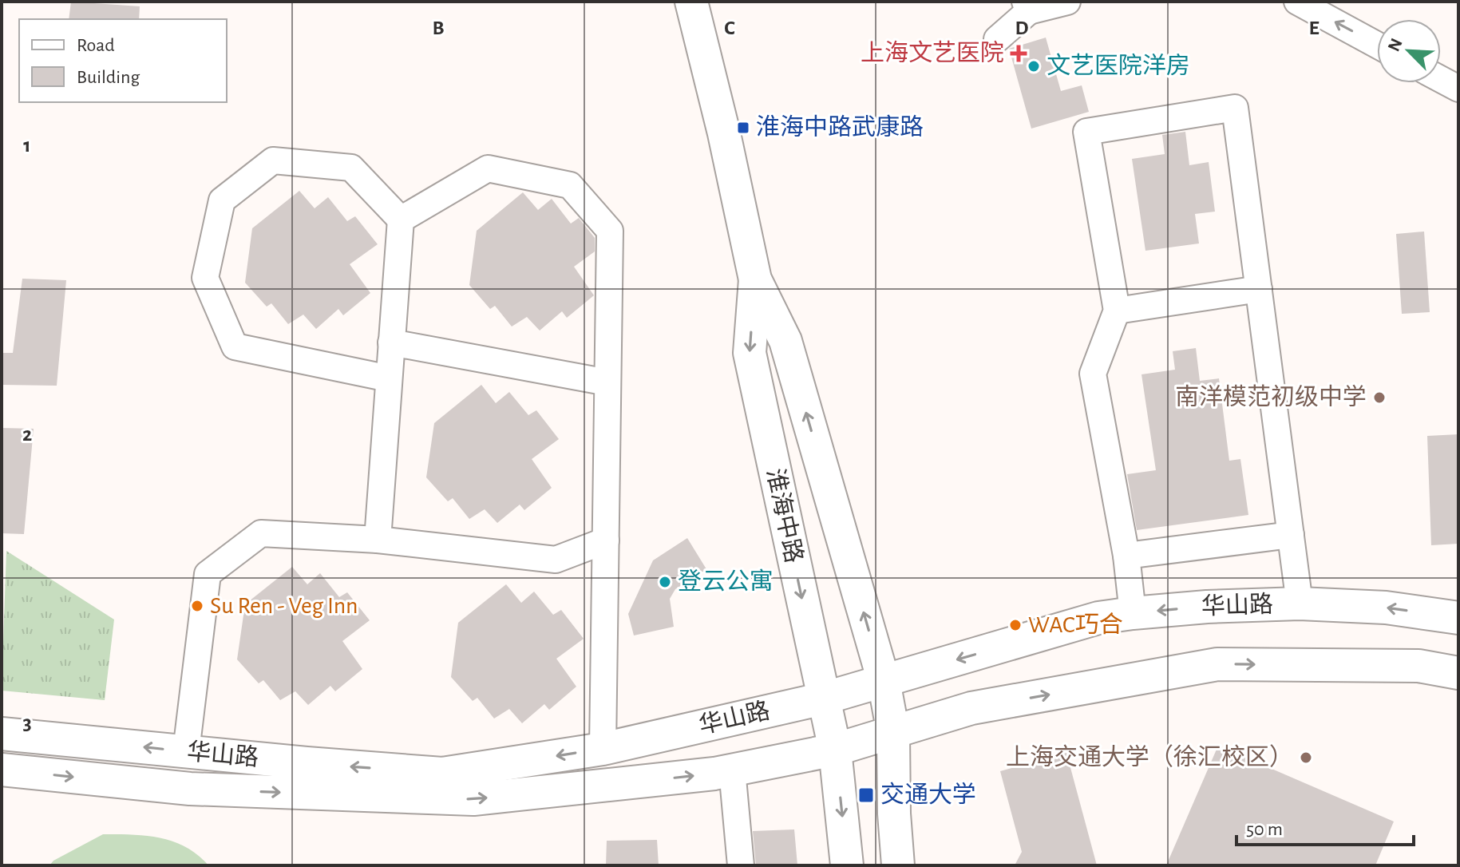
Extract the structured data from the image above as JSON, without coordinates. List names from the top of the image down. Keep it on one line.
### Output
{"streets":{"main road":["淮海中路","华山路"]},"crossings":[["淮海中路","华山路"]],"places":{"health":["上海文艺医院"],"other":["文艺医院洋房","南洋模范初级中学","登云公寓","Su Ren - Veg Inn","WAC巧合","上海交通大学（徐汇校区）"],"transit":["淮海中路武康路","交通大学"]},"legend":["Road","Building"],"scale_bar":"50 m","north":"top left","grid":{"columns":["B","C","D","E"],"rows":["1","2","3"]}}
